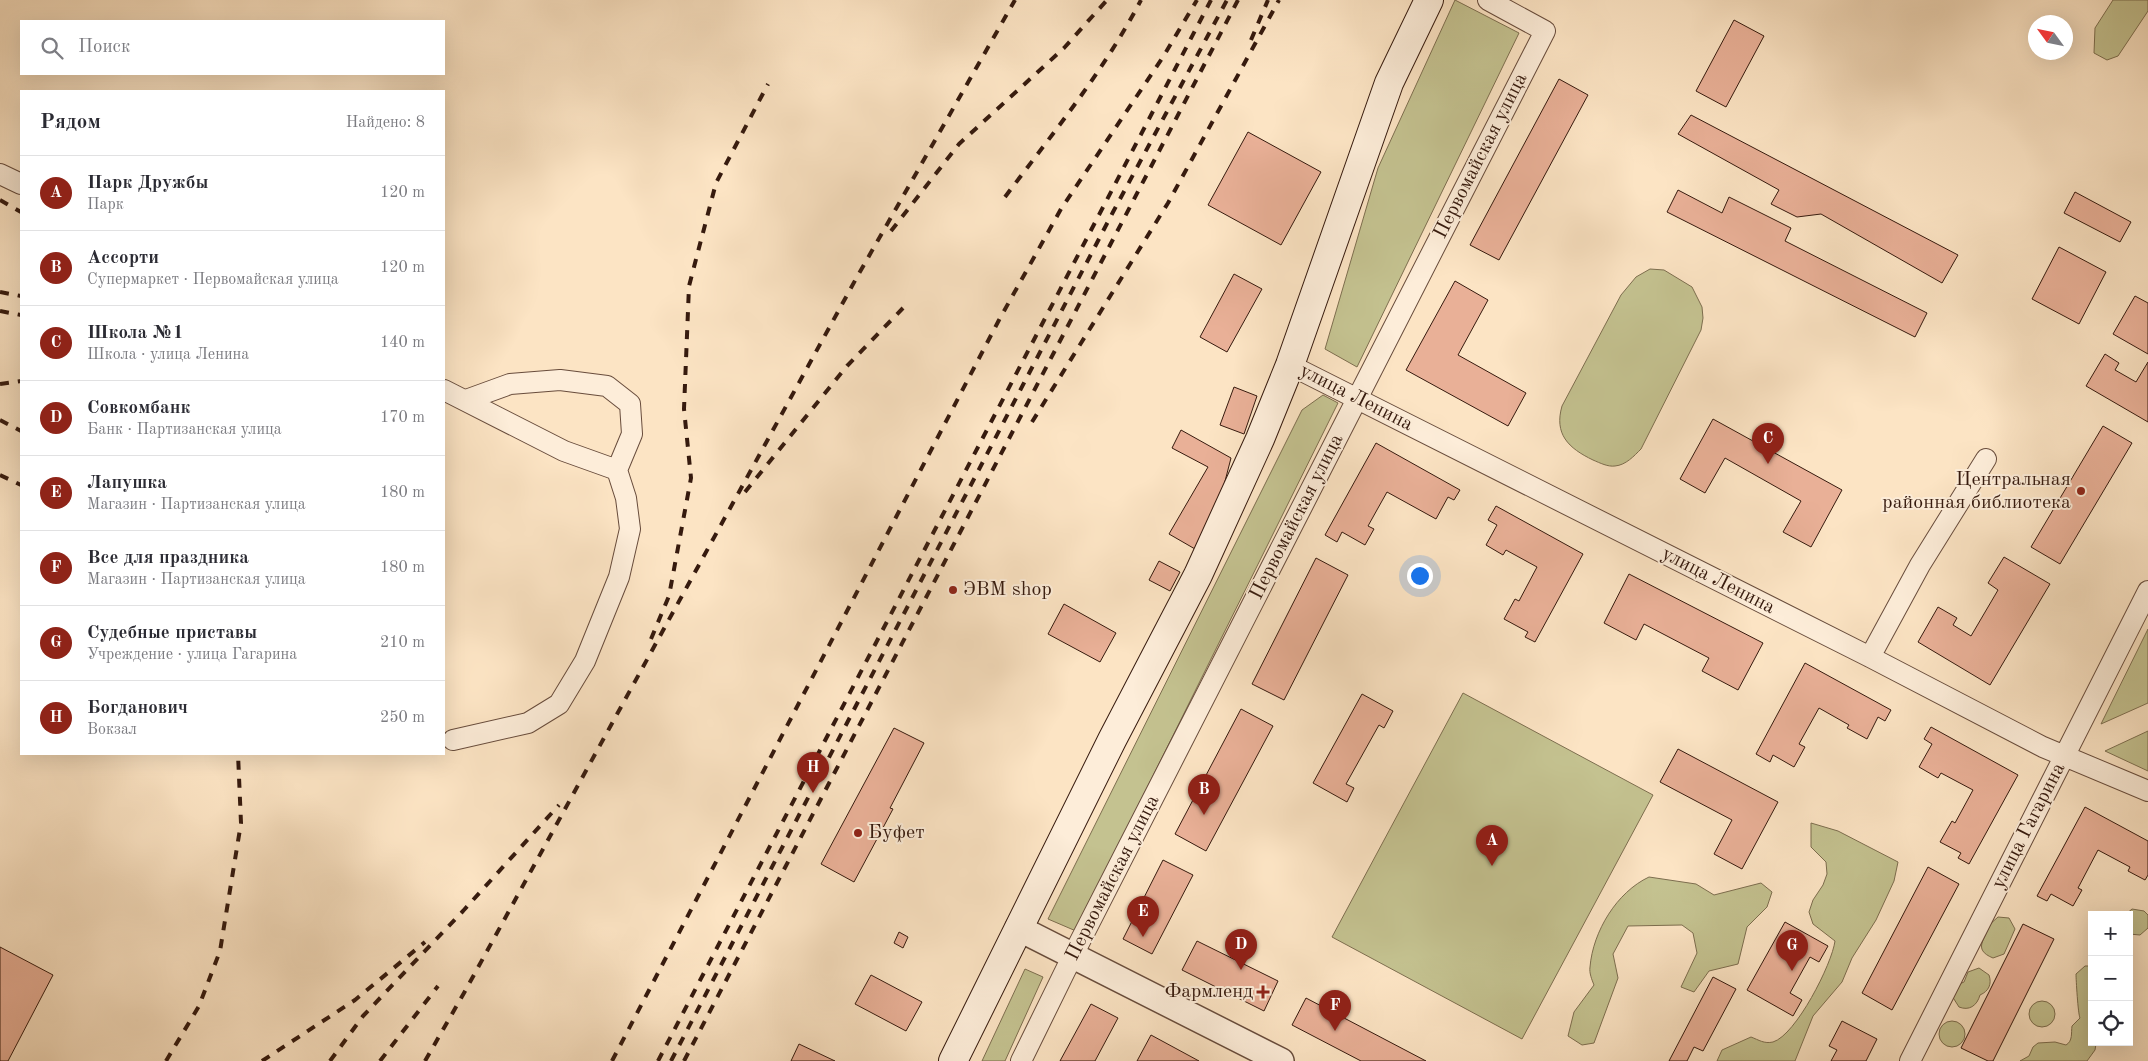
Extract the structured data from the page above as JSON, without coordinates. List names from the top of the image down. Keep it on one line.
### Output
{"streets":{"street":["Первомайская улица","улица Ленина","улица Гагарина"]},"crossings":[["Первомайская улица","улица Ленина"],["улица Ленина","улица Гагарина"]],"places":{"other":["Центральная районная библиотека","ЭВМ shop","Буфет"],"health":["Фармленд"]},"north":"top left","page":{"search":"Поиск","heading":["Рядом","Найдено: 8"],"list":[{"mark":"A","name":"Парк Дружбы","note":"Парк","value":"120 m"},{"mark":"B","name":"Ассорти","note":"Супермаркет · Первомайская улица","value":"120 m"},{"mark":"C","name":"Школа №1","note":"Школа · улица Ленина","value":"140 m"},{"mark":"D","name":"Совкомбанк","note":"Банк · Партизанская улица","value":"170 m"},{"mark":"E","name":"Лапушка","note":"Магазин · Партизанская улица","value":"180 m"},{"mark":"F","name":"Все для праздника","note":"Магазин · Партизанская улица","value":"180 m"},{"mark":"G","name":"Судебные приставы","note":"Учреждение · улица Гагарина","value":"210 m"},{"mark":"H","name":"Богданович","note":"Вокзал","value":"250 m"}],"pins":["C","H","B","A","E","D","G","F"],"map_buttons":["+","−"]}}
